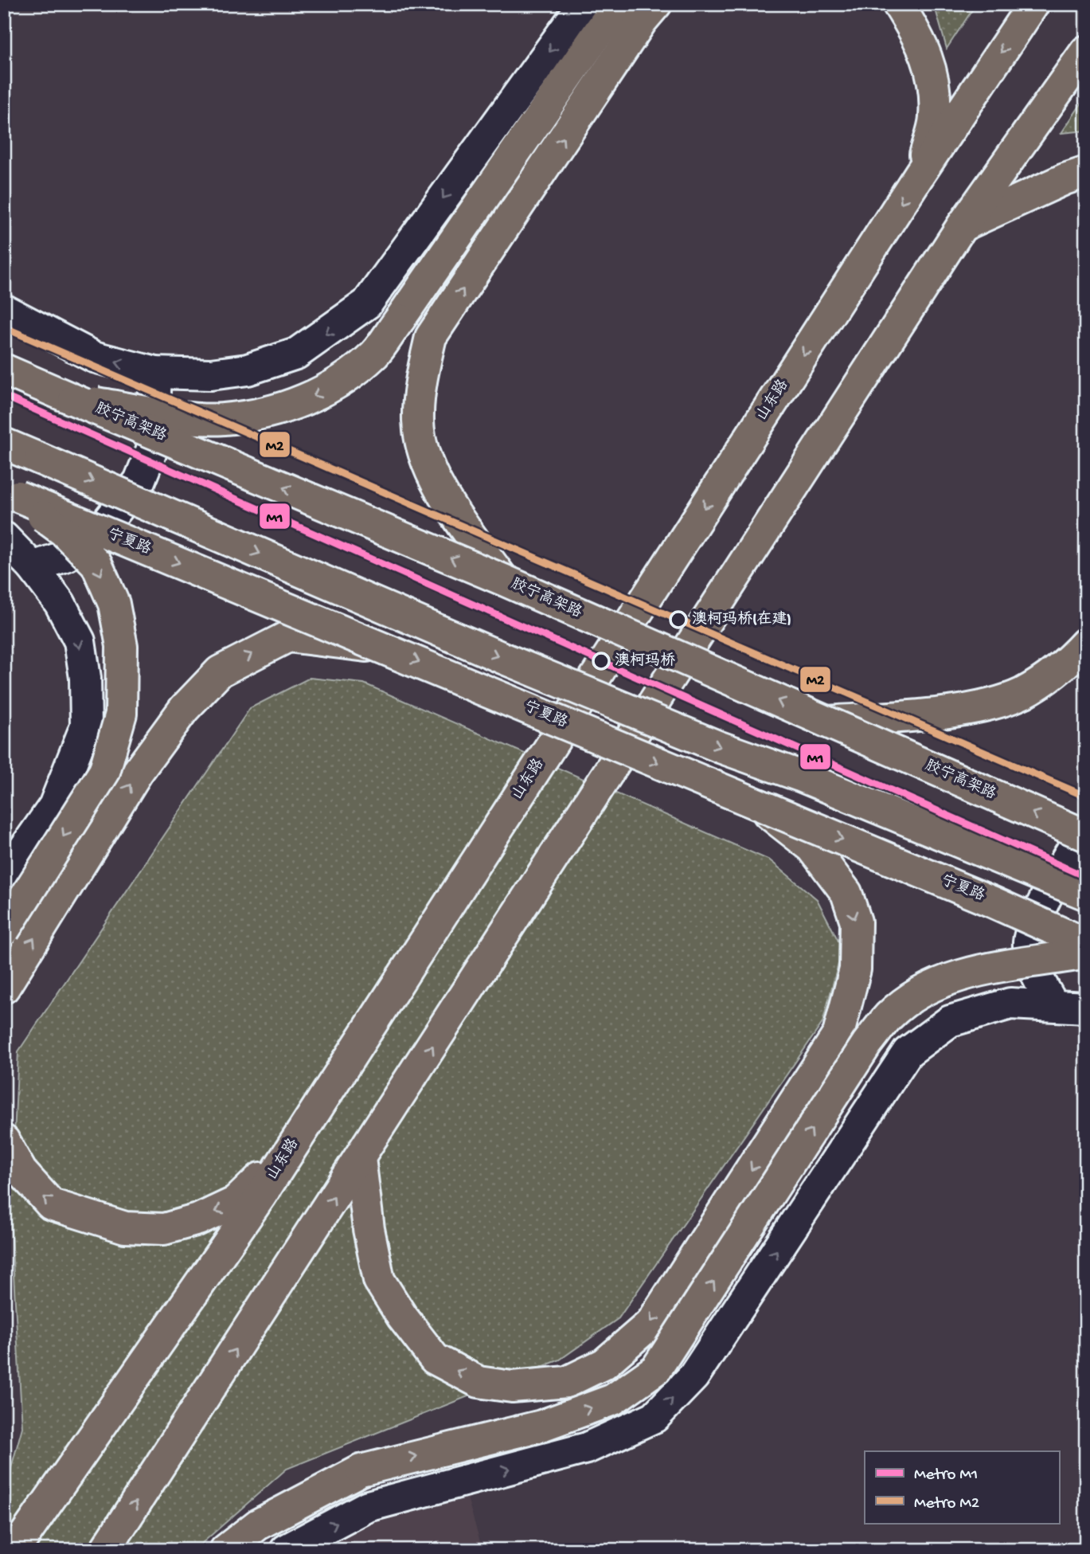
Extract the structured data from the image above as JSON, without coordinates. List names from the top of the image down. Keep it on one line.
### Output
{"streets":{"main road":["山东路","胶宁高架路","宁夏路"]},"places":["澳柯玛桥(在建)","澳柯玛桥"],"lines":["metro line M2","metro line M1"],"legend":["Metro M1","Metro M2"]}
